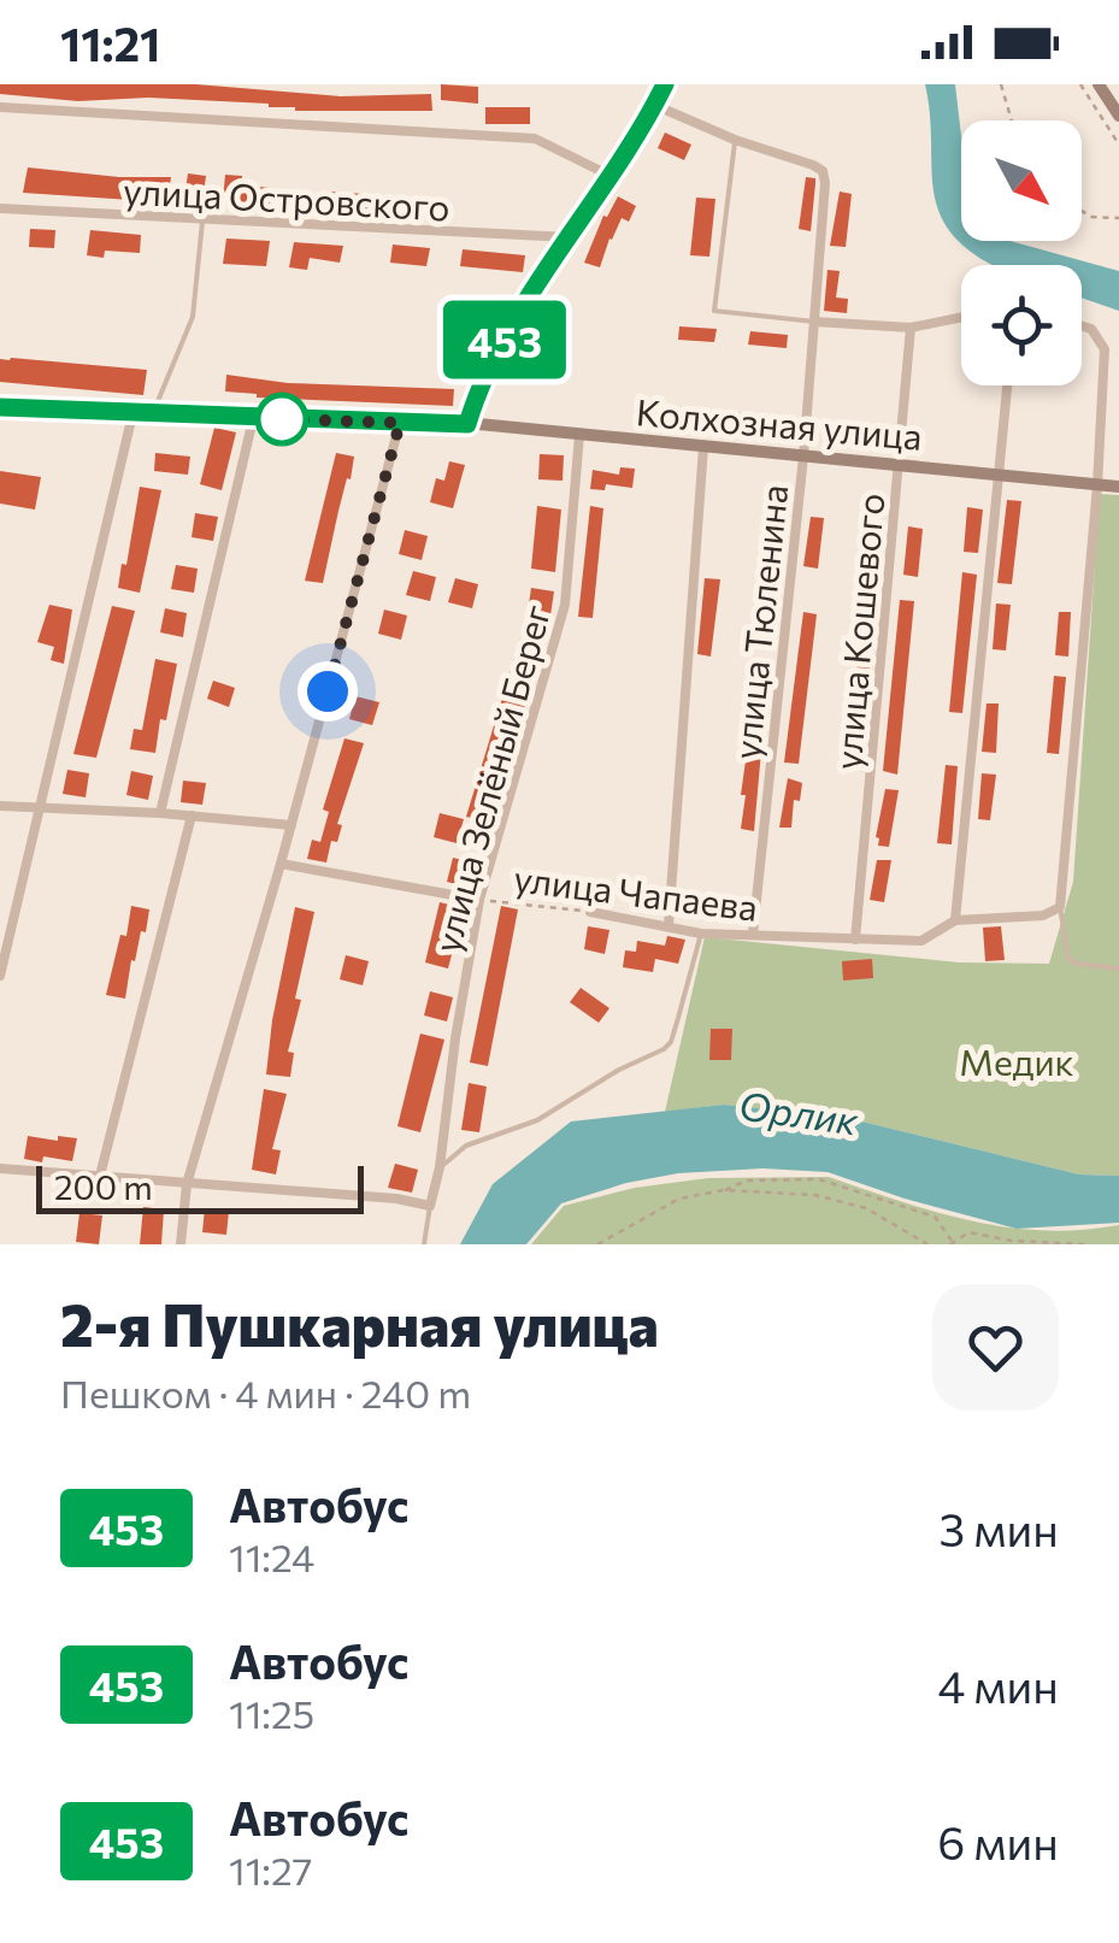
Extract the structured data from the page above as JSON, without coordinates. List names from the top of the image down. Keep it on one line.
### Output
{"streets":{"main road":["Колхозная улица"],"street":["улица Островского","улица Тюленина","улица Кошевого","улица Зелёный Берег","улица Чапаева"]},"crossings":[["Колхозная улица","улица Тюленина"],["Колхозная улица","улица Кошевого"],["Колхозная улица","улица Зелёный Берег"],["улица Тюленина","улица Чапаева"],["улица Кошевого","улица Чапаева"],["улица Зелёный Берег","улица Чапаева"]],"water":["Орлик"],"parks":["Медик"],"lines":["bus line 453"],"scale_bar":"200 m","north":"bottom right","page":{"status":"11:21","on_map":"453","scale":"200 m","heading":["2-я Пушкарная улица","Пешком · 4 мин · 240 m"],"list":[{"mark":"453","name":"Автобус","note":"11:24","value":"3 мин"},{"mark":"453","name":"Автобус","note":"11:25","value":"4 мин"},{"mark":"453","name":"Автобус","note":"11:27","value":"6 мин"}]}}
